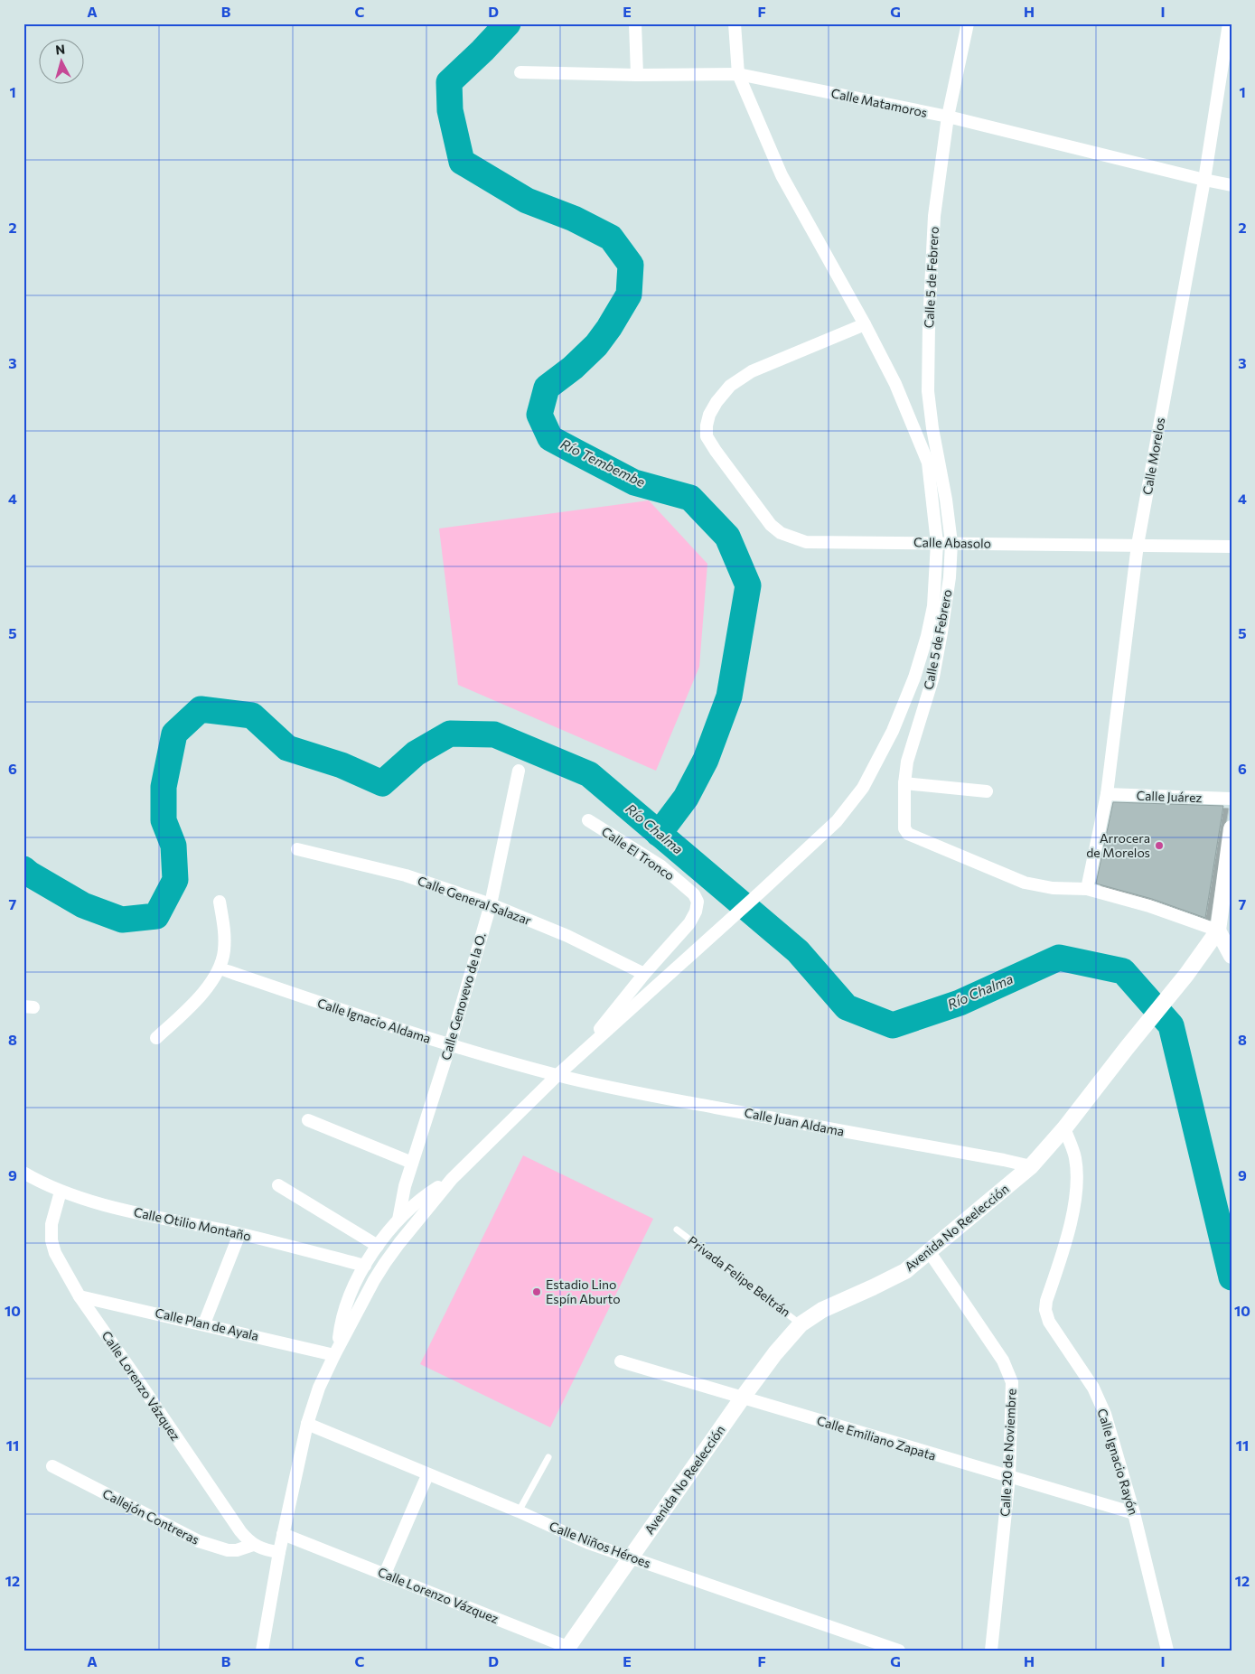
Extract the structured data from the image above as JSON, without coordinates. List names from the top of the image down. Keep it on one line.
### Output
{"streets":{"street":["Calle Matamoros","Calle 5 de Febrero","Calle Morelos","Calle Abasolo","Calle Juárez","Calle El Tronco","Calle General Salazar","Calle Genovevo de la O.","Calle Ignacio Aldama","Calle Juan Aldama","Calle Otilio Montaño","Avenida No Reelección","Calle Plan de Ayala","Calle Lorenzo Vázquez","Calle Emiliano Zapata","Calle 20 de Noviembre","Calle Ignacio Rayón","Callejón Contreras","Calle Niños Héroes"],"lane":["Privada Felipe Beltrán"]},"crossings":[["Calle Matamoros","Calle 5 de Febrero"],["Calle Matamoros","Calle Morelos"],["Calle 5 de Febrero","Calle Morelos"],["Calle 5 de Febrero","Calle Abasolo"],["Calle 5 de Febrero","Avenida No Reelección"],["Calle Morelos","Calle Abasolo"],["Calle Morelos","Calle Juárez"],["Calle El Tronco","Calle General Salazar"],["Calle General Salazar","Calle Genovevo de la O."],["Calle Genovevo de la O.","Calle Ignacio Aldama"],["Calle Ignacio Aldama","Calle Juan Aldama"],["Calle Juan Aldama","Avenida No Reelección"],["Calle Otilio Montaño","Calle Lorenzo Vázquez"],["Avenida No Reelección","Privada Felipe Beltrán"],["Avenida No Reelección","Calle Lorenzo Vázquez"],["Avenida No Reelección","Calle Emiliano Zapata"],["Avenida No Reelección","Calle 20 de Noviembre"],["Avenida No Reelección","Calle Ignacio Rayón"],["Avenida No Reelección","Calle Niños Héroes"],["Calle Plan de Ayala","Calle Lorenzo Vázquez"],["Calle Lorenzo Vázquez","Callejón Contreras"],["Calle Emiliano Zapata","Calle 20 de Noviembre"],["Calle Emiliano Zapata","Calle Ignacio Rayón"]],"water":["Río Tembembe","Río Chalma"],"places":["Arrocera de Morelos","Estadio Lino Espín Aburto"],"north":"top","grid":{"columns":["A","B","C","D","E","F","G","H","I"],"rows":["1","2","3","4","5","6","7","8","9","10","11","12"]}}
